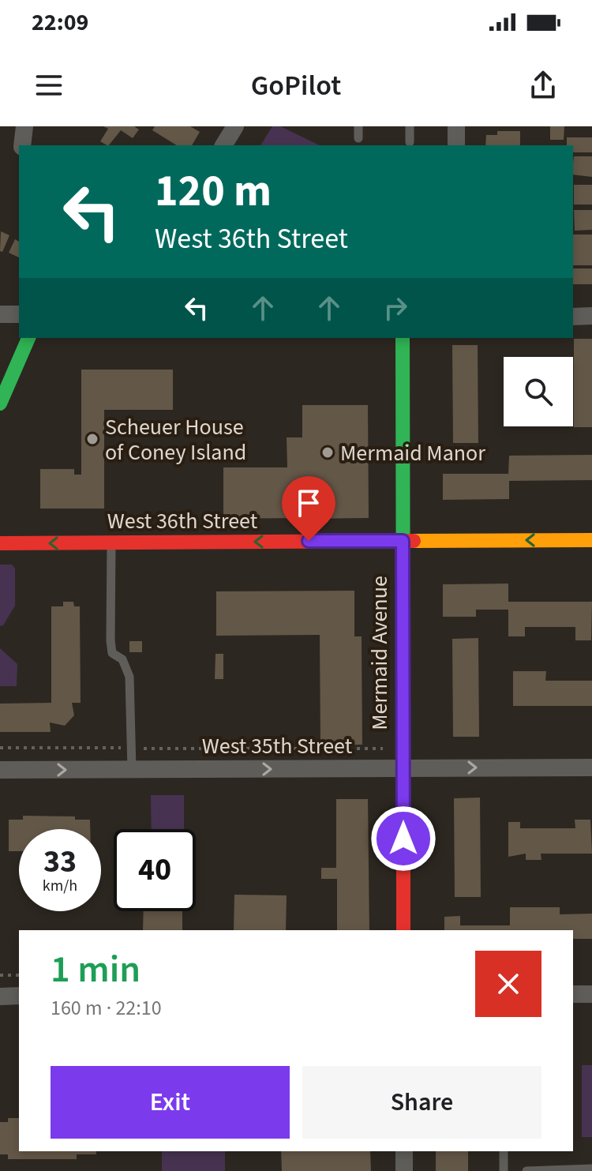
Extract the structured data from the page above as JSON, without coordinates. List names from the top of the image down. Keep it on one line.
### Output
{"streets":{"street":["West 36th Street","Mermaid Avenue","West 35th Street"]},"crossings":[["West 36th Street","Mermaid Avenue"],["Mermaid Avenue","West 35th Street"]],"one_way":["West 36th Street","West 35th Street"],"places":["Scheuer House of Coney Island","Mermaid Manor"],"page":{"status":"22:09","header":"GoPilot","turn":["120 m","West 36th Street"],"speed":"33 km/h","limit":"40","heading":["1 min","160 m · 22:10"],"buttons":["Exit","Share"]}}
